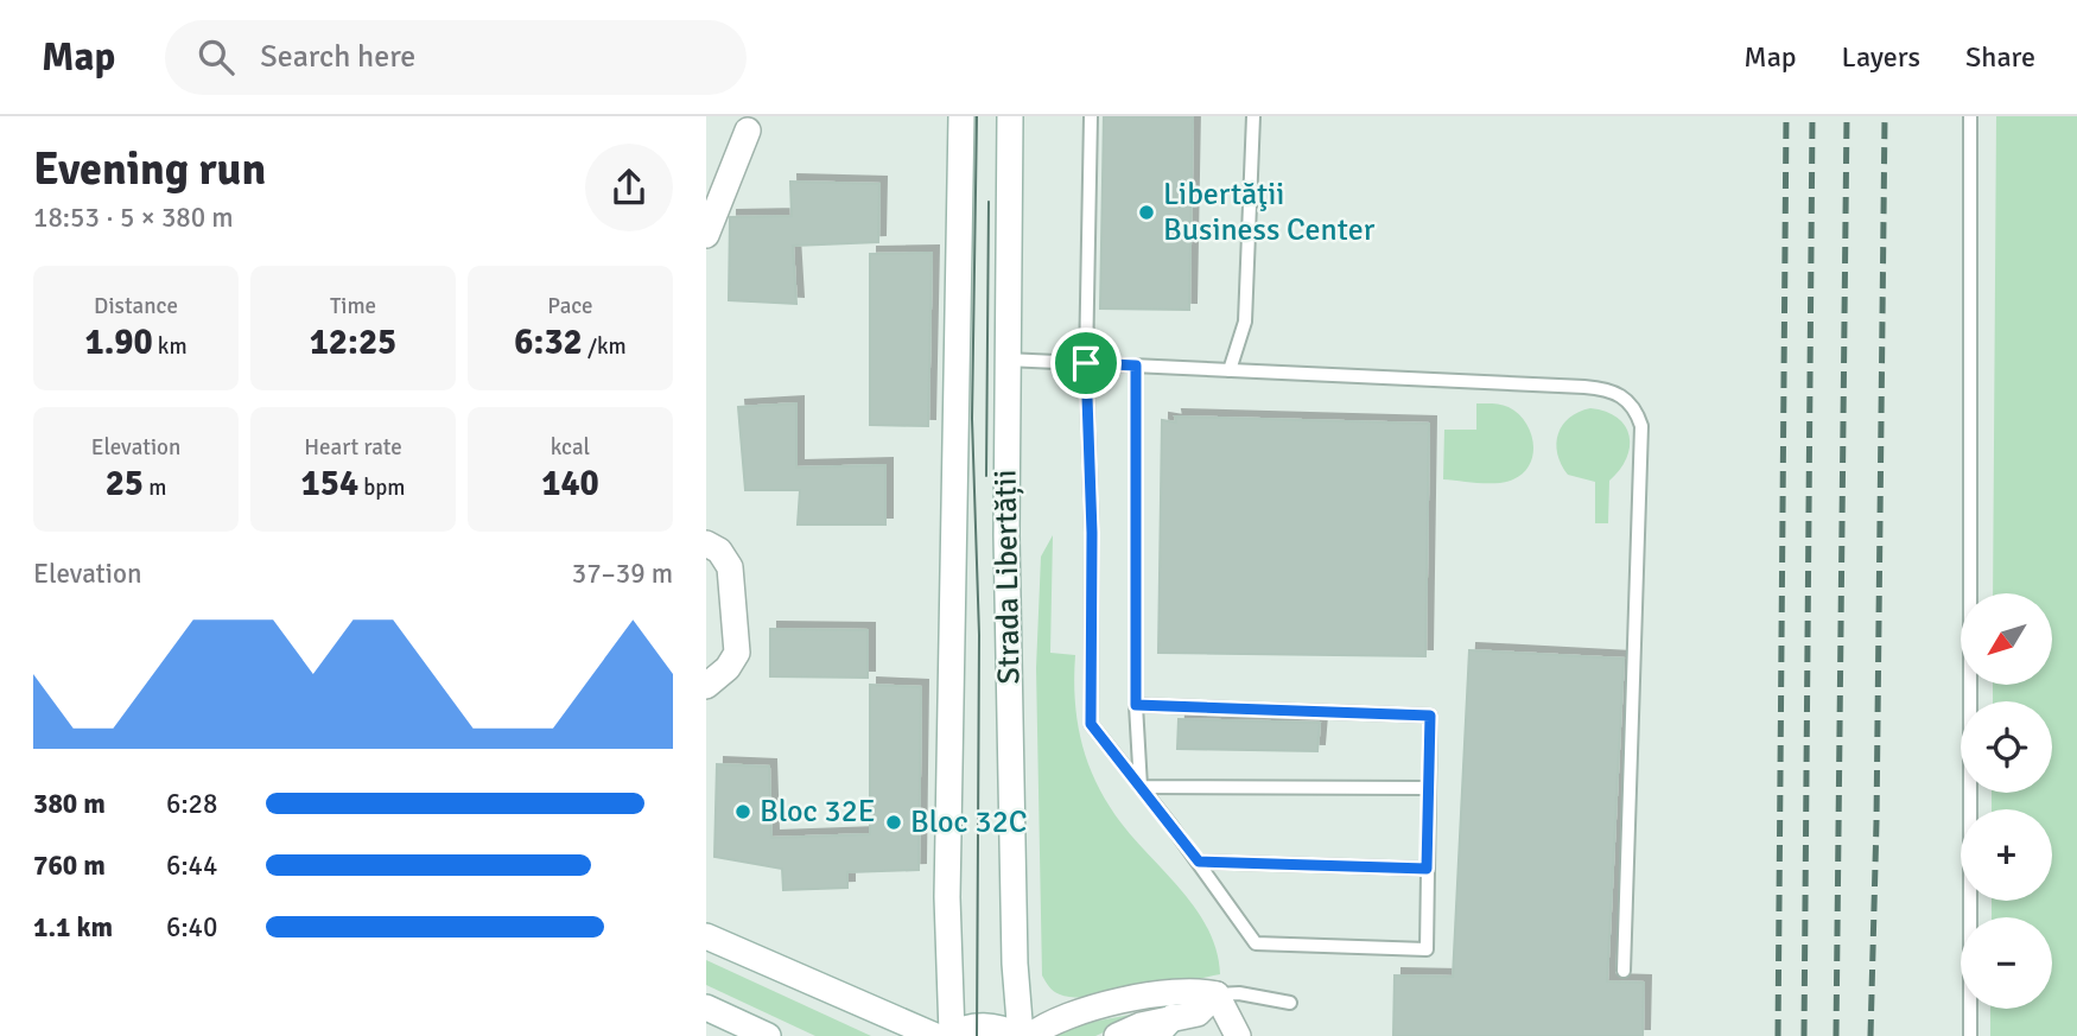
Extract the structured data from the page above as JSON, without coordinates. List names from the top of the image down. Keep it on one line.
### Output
{"streets":{"main road":["Strada Libertății"]},"places":["Libertăţii Business Center","Bloc 32E","Bloc 32C"],"north":"bottom left","page":{"header":"Map","search":"Search here","nav":["Map","Layers","Share"],"heading":["Evening run","18:53 · 5 × 380 m"],"stats":[["Distance","1.90 km"],["Time","12:25"],["Pace","6:32 /km"],["Elevation","25 m"],["Heart rate","154 bpm"],["kcal","140"]],"chart":["Elevation","37–39 m"],"map_buttons":["+","−"],"list":[{"name":"380 m","note":"6:28"},{"name":"760 m","note":"6:44"},{"name":"1.1 km","note":"6:40"}]}}
